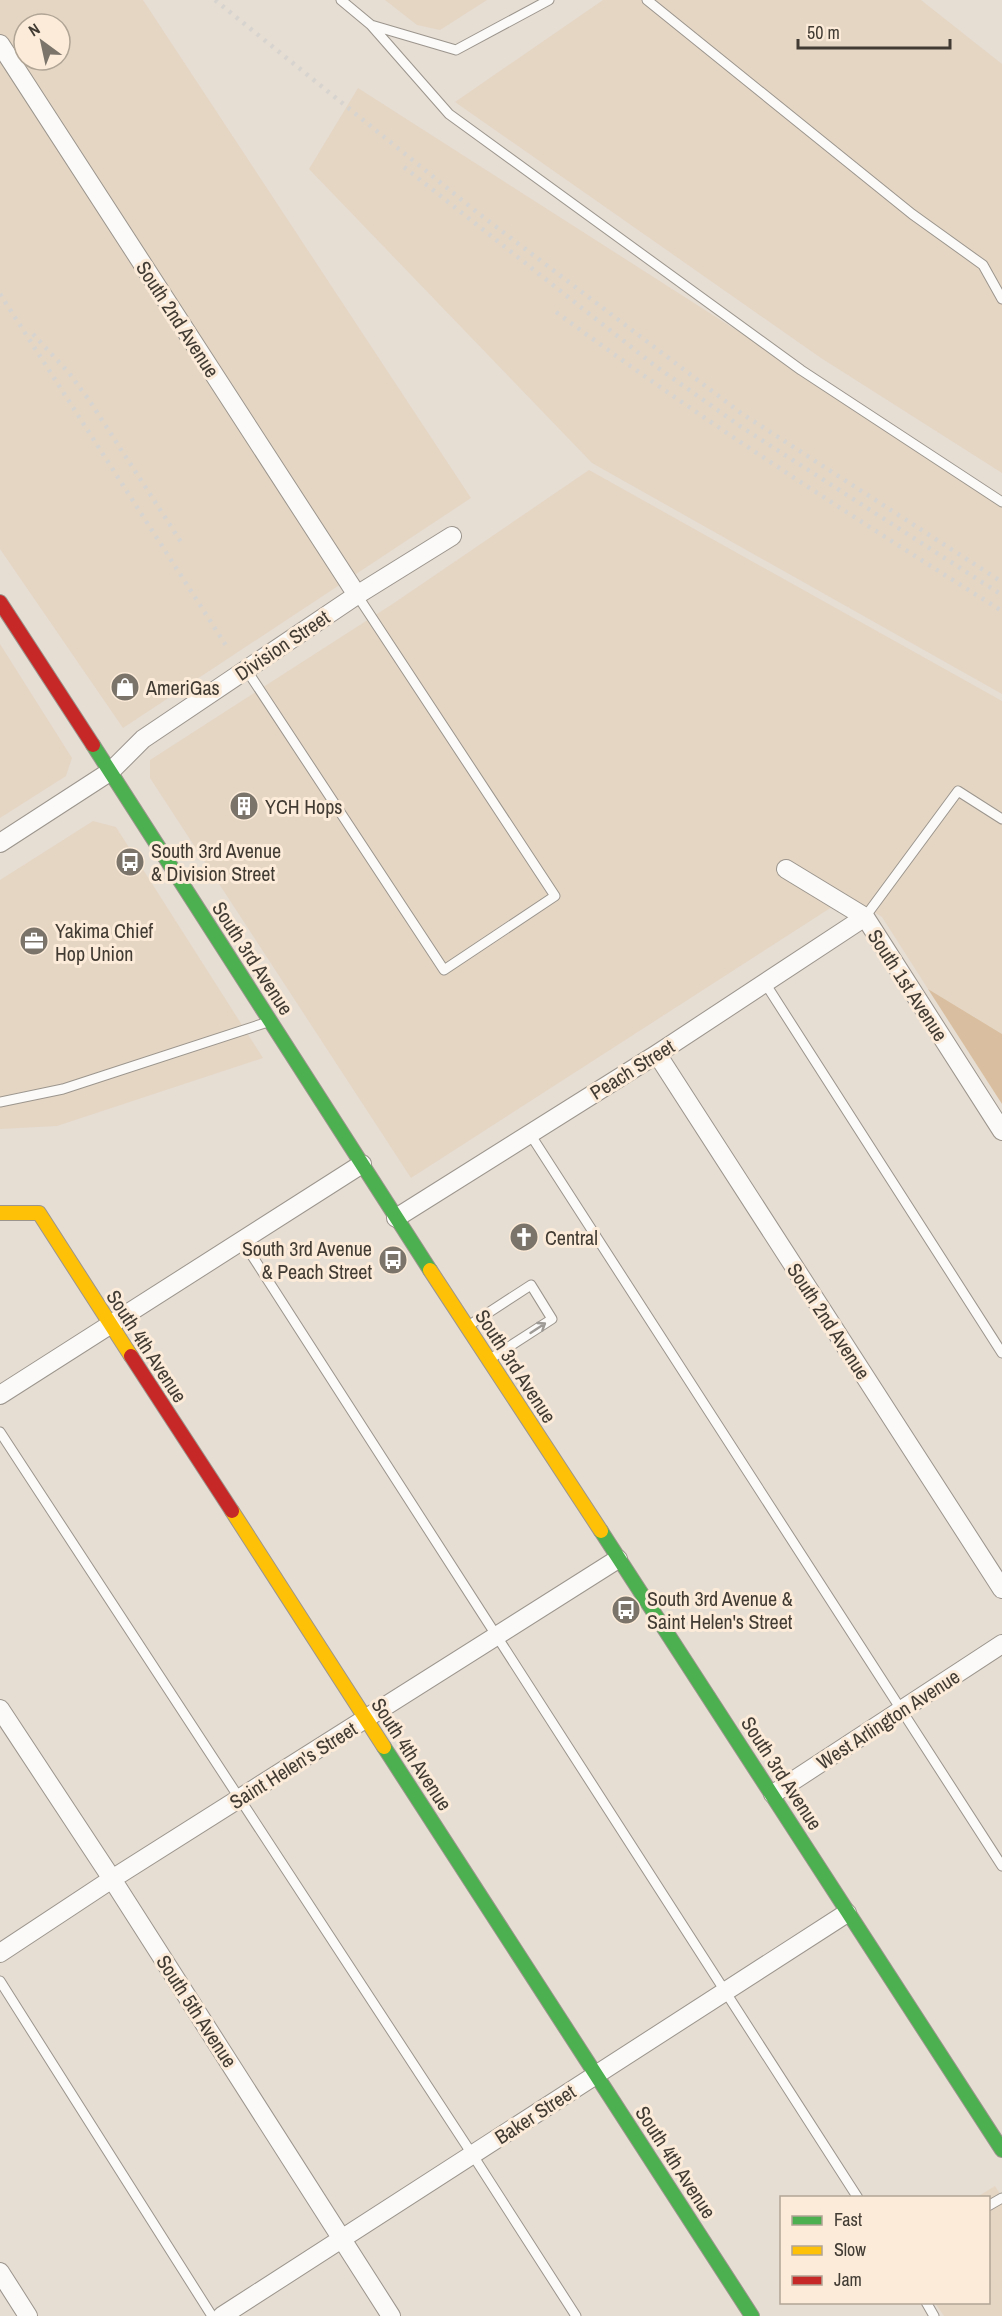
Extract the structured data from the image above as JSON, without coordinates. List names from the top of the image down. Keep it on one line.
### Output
{"streets":{"street":["South 2nd Avenue","Division Street","South 3rd Avenue","South 1st Avenue","Peach Street","South 4th Avenue","West Arlington Avenue","Saint Helen's Street","South 5th Avenue","Baker Street"]},"crossings":[["South 2nd Avenue","Division Street"],["South 2nd Avenue","Peach Street"],["Division Street","South 3rd Avenue"],["South 3rd Avenue","Peach Street"],["South 3rd Avenue","West Arlington Avenue"],["South 3rd Avenue","Saint Helen's Street"],["South 3rd Avenue","Baker Street"],["South 1st Avenue","Peach Street"],["South 4th Avenue","Saint Helen's Street"],["South 4th Avenue","Baker Street"],["Saint Helen's Street","South 5th Avenue"],["South 5th Avenue","Baker Street"]],"places":{"shop":["AmeriGas"],"building":["YCH Hops"],"bus stop":["South 3rd Avenue & Division Street","South 3rd Avenue & Peach Street","South 3rd Avenue & Saint Helen's Street"],"office":["Yakima Chief Hop Union"],"church":["Central"]},"legend":["Fast","Slow","Jam"],"scale_bar":"50 m","north":"top left"}
